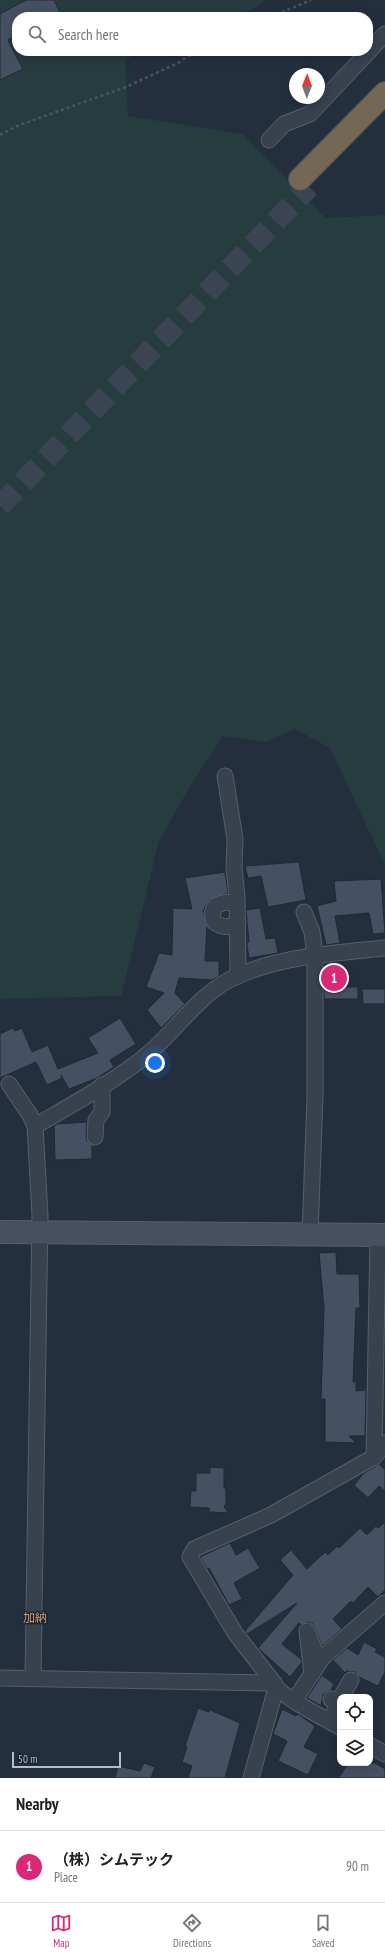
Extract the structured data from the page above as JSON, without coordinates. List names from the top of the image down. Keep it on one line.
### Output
{"districts":["加納"],"scale_bar":"50 m","north":"top","page":{"search":"Search here","pins":"1","scale":"50 m","heading":"Nearby","list":[{"mark":"1","name":"（株）シムテック","note":"Place","value":"90 m"}],"nav":["Map","Directions","Saved"]}}
